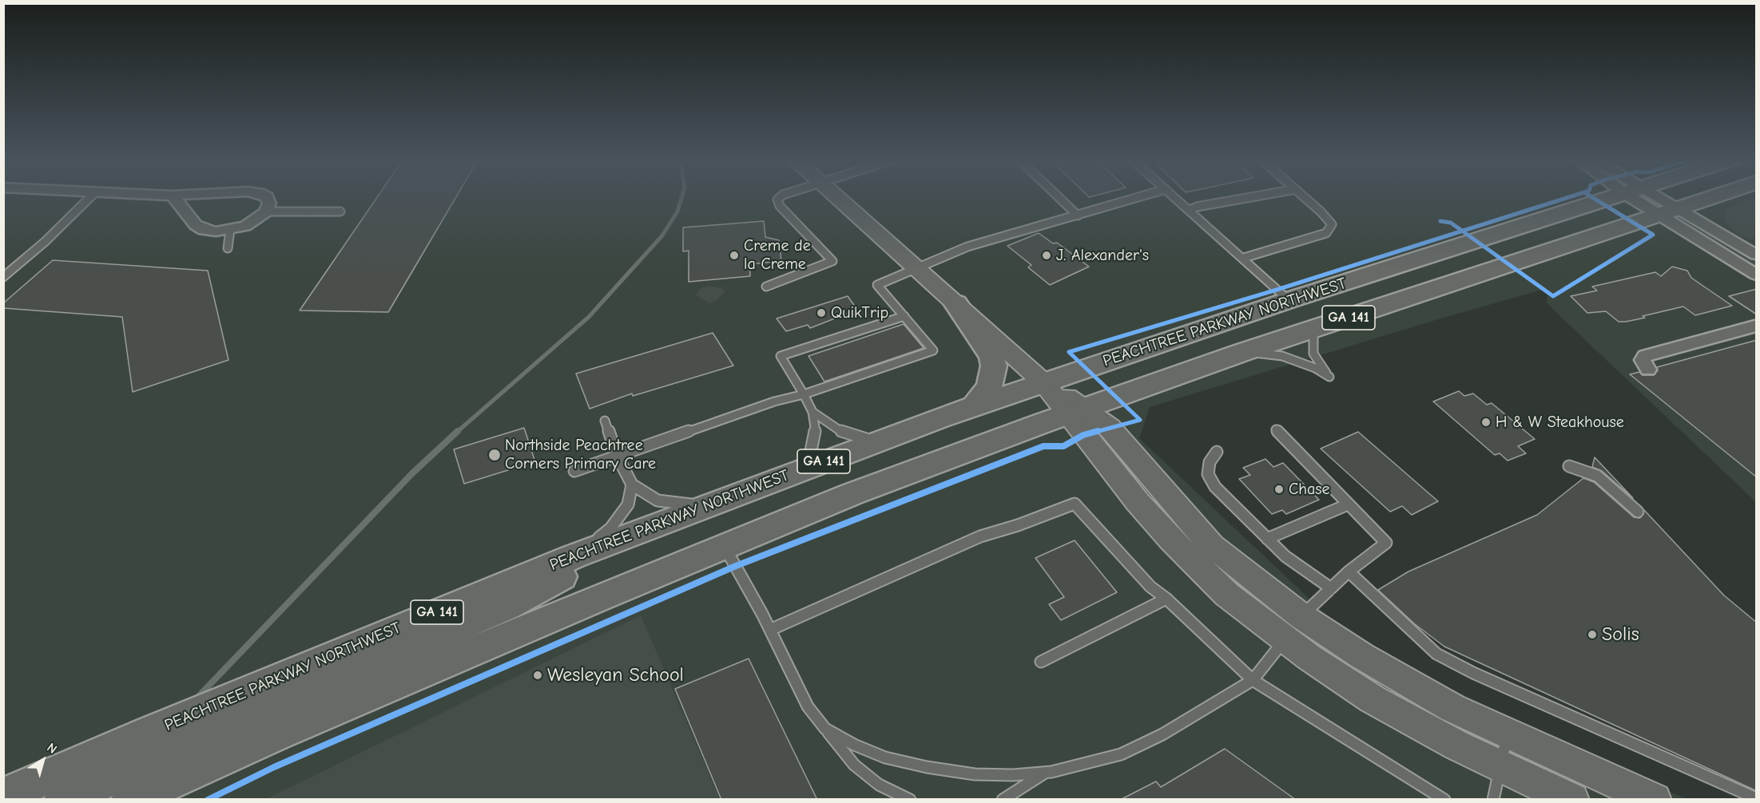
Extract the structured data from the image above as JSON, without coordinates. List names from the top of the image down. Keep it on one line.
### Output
{"streets":{"highway":["GA 141","PEACHTREE PARKWAY NORTHWEST"]},"places":["Creme de la Creme","J. Alexander's","QuikTrip","H & W Steakhouse","Northside Peachtree Corners Primary Care","Chase","Solis","Wesleyan School"],"north":"top right"}
